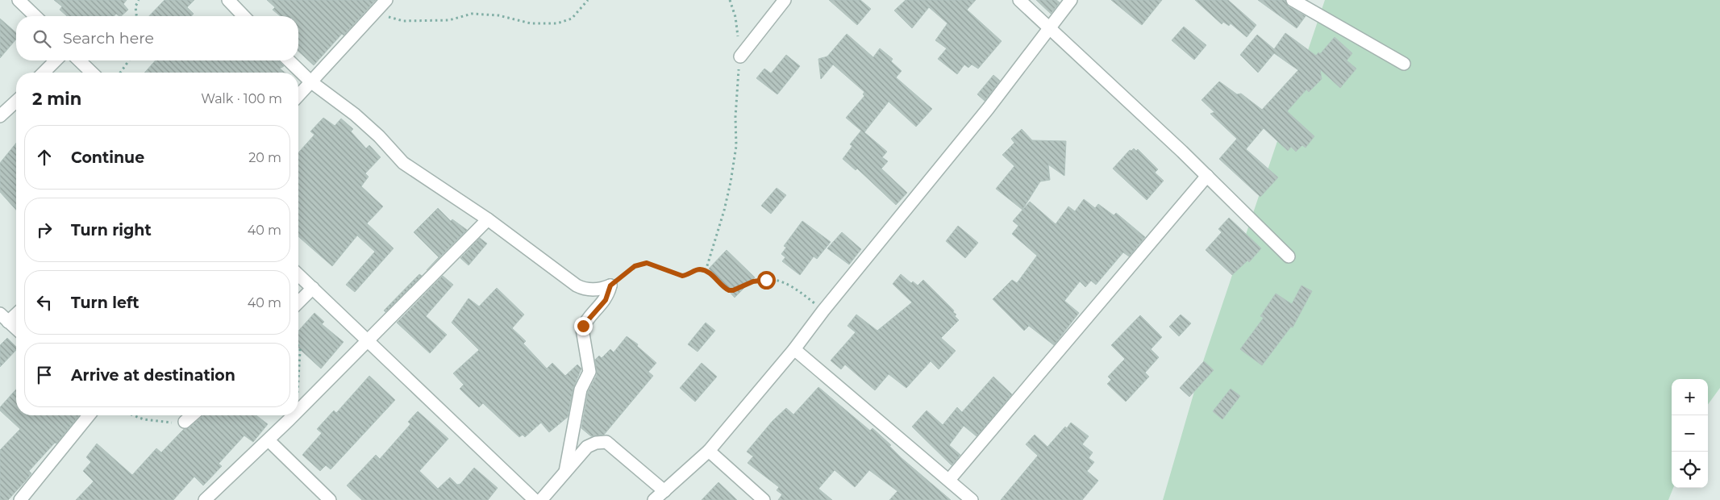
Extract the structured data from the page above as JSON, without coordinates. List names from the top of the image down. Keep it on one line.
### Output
{"page":{"search":"Search here","heading":["2 min","Walk · 100 m"],"list":[["Continue","20 m"],["Turn right","40 m"],["Turn left","40 m"],"Arrive at destination"],"map_buttons":["+","−"]}}
